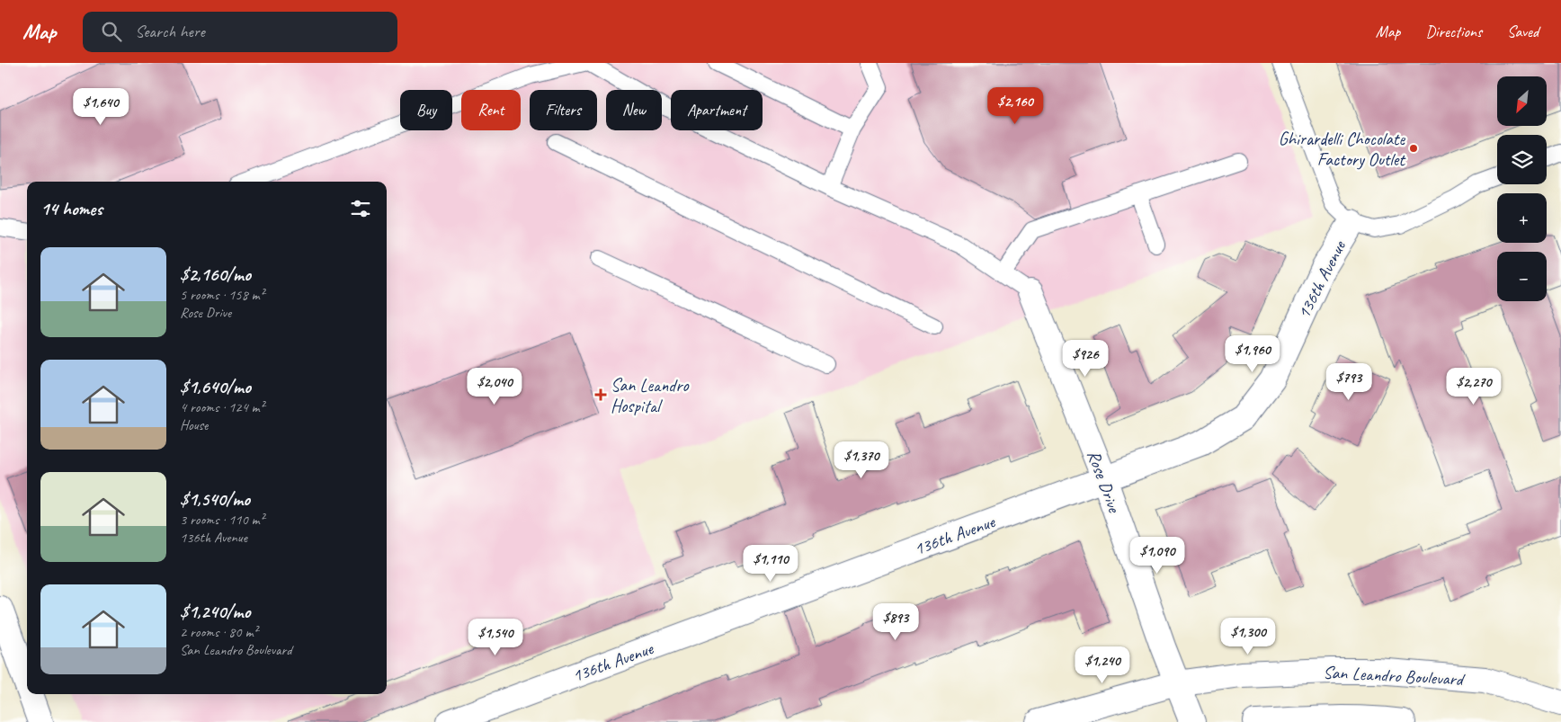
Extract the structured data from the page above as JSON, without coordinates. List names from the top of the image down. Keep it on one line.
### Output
{"streets":{"street":["136th Avenue","Rose Drive","San Leandro Boulevard"]},"crossings":[["136th Avenue","Rose Drive"],["Rose Drive","San Leandro Boulevard"]],"places":{"other":["Ghirardelli Chocolate Factory Outlet"],"health":["San Leandro Hospital"]},"north":"bottom left","page":{"header":"Map","search":"Search here","nav":["Map","Directions","Saved"],"map_buttons":["+","−"],"price":["$2,160","$1,640","$1,960","$926","$793","$2,040","$2,270","$1,370","$1,090","$1,110","$893","$1,300","$1,540","$1,240"],"chip":["Buy","Rent","Filters","New","Apartment"],"heading":"14 homes","list":[{"name":"$2,160/mo","note":"5 rooms · 158 m² · Rose Drive"},{"name":"$1,640/mo","note":"4 rooms · 124 m² · House"},{"name":"$1,540/mo","note":"3 rooms · 110 m² · 136th Avenue"},{"name":"$1,240/mo","note":"2 rooms · 80 m² · San Leandro Boulevard"}]}}
